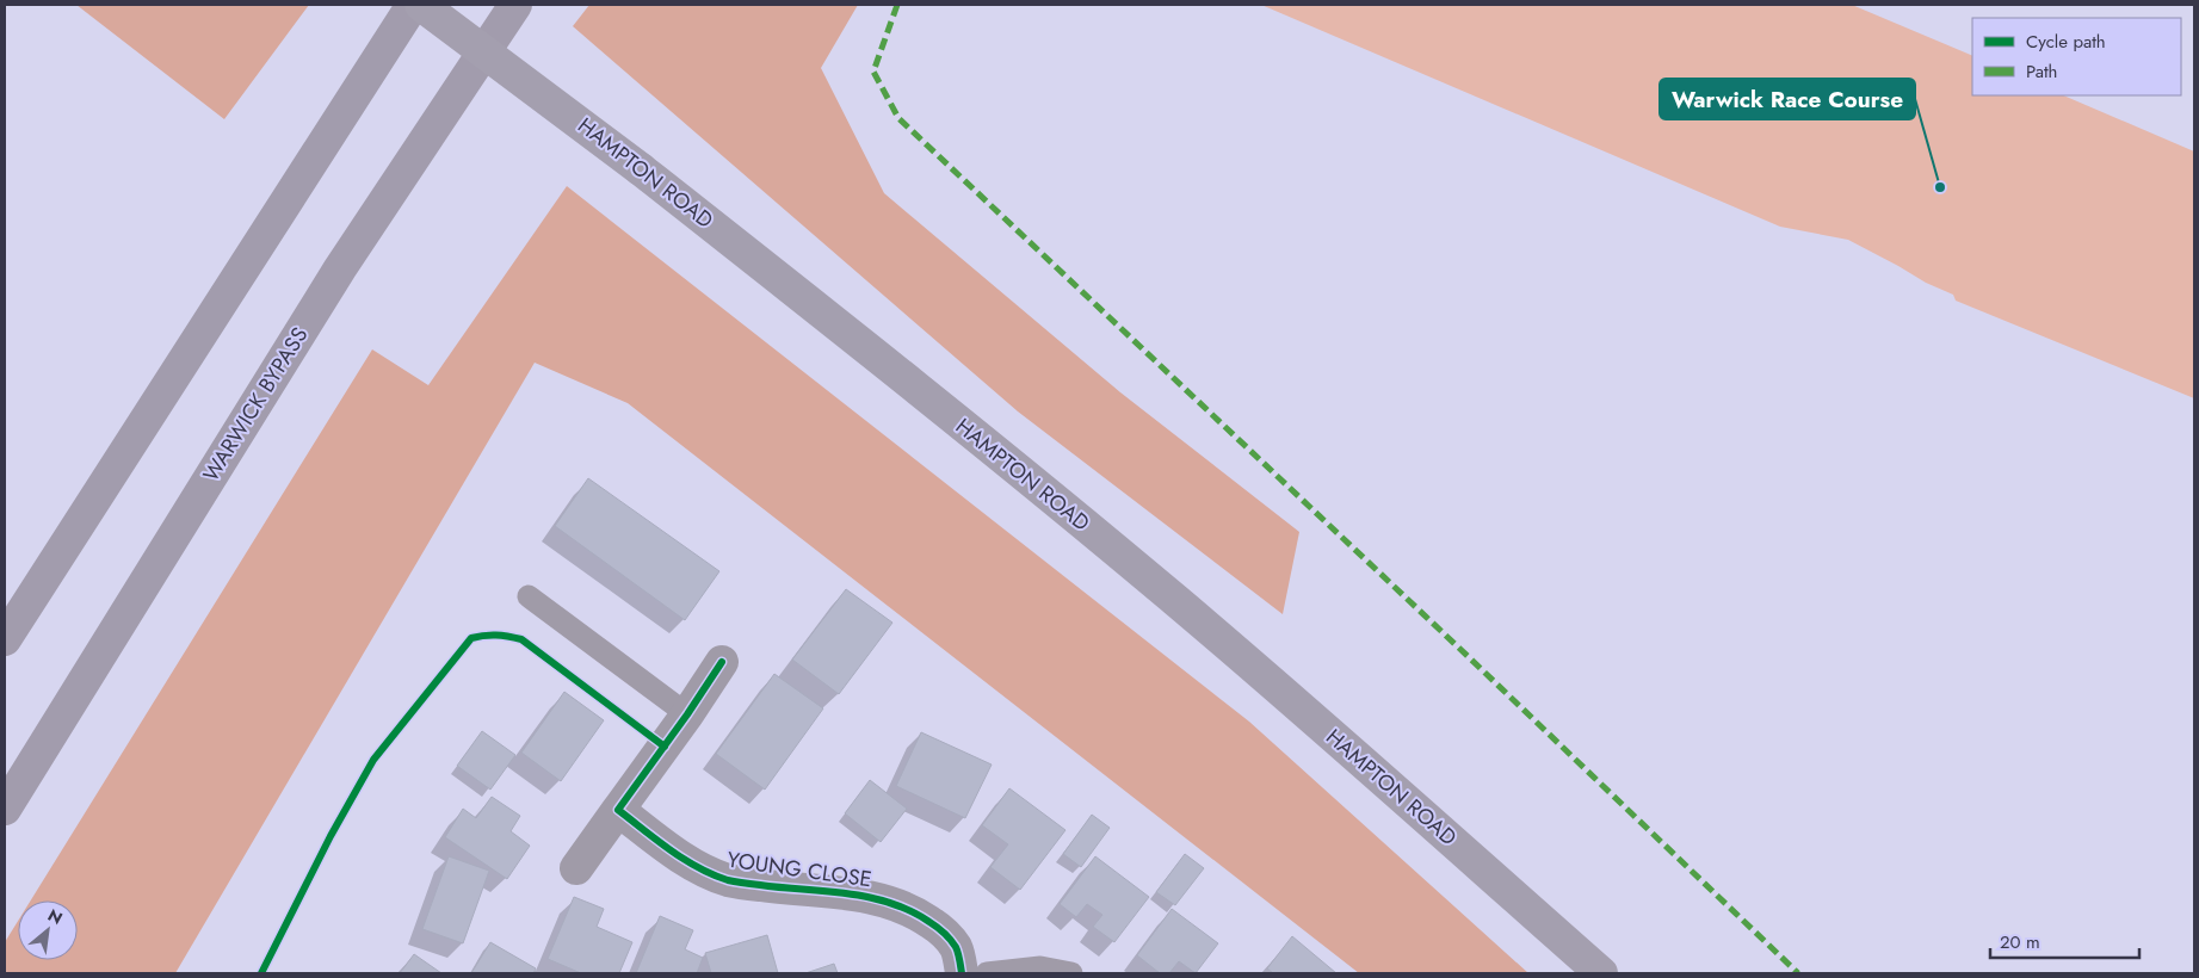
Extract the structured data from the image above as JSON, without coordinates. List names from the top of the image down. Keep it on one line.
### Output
{"streets":{"highway":["WARWICK BYPASS"],"main road":["HAMPTON ROAD"],"street":["YOUNG CLOSE"]},"places":["Warwick Race Course"],"legend":["Cycle path","Path"],"scale_bar":"20 m","north":"top right"}
